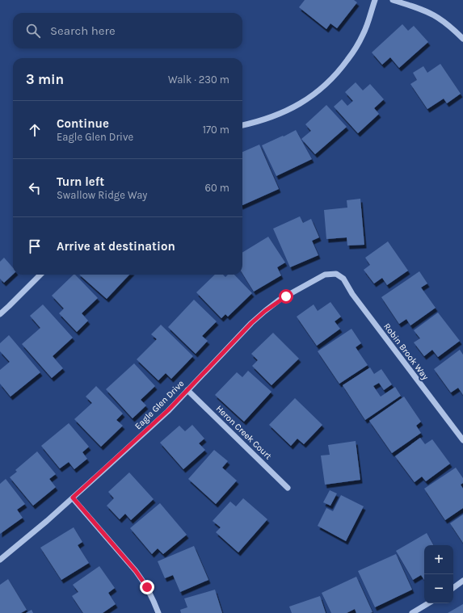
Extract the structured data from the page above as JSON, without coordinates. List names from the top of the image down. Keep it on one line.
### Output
{"streets":{"street":["Robin Brook Way","Eagle Glen Drive","Heron Creek Court"]},"crossings":[["Robin Brook Way","Eagle Glen Drive"],["Eagle Glen Drive","Heron Creek Court"]],"page":{"search":"Search here","heading":["3 min","Walk · 230 m"],"list":[["Continue","Eagle Glen Drive","170 m"],["Turn left","Swallow Ridge Way","60 m"],"Arrive at destination"],"map_buttons":["+","−"]}}
